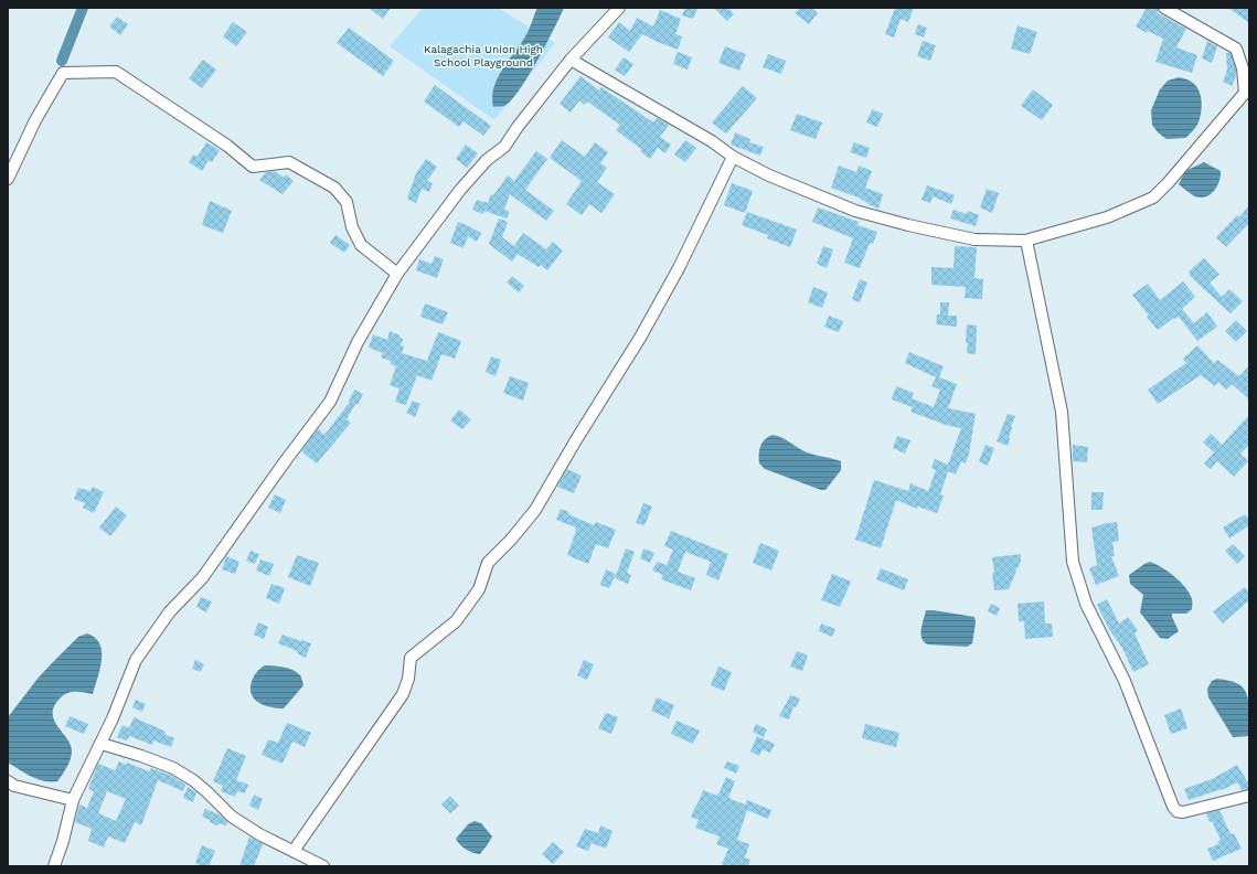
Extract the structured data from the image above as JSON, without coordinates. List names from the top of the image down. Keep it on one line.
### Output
{"parks":["Kalagachia Union High School Playground"]}
